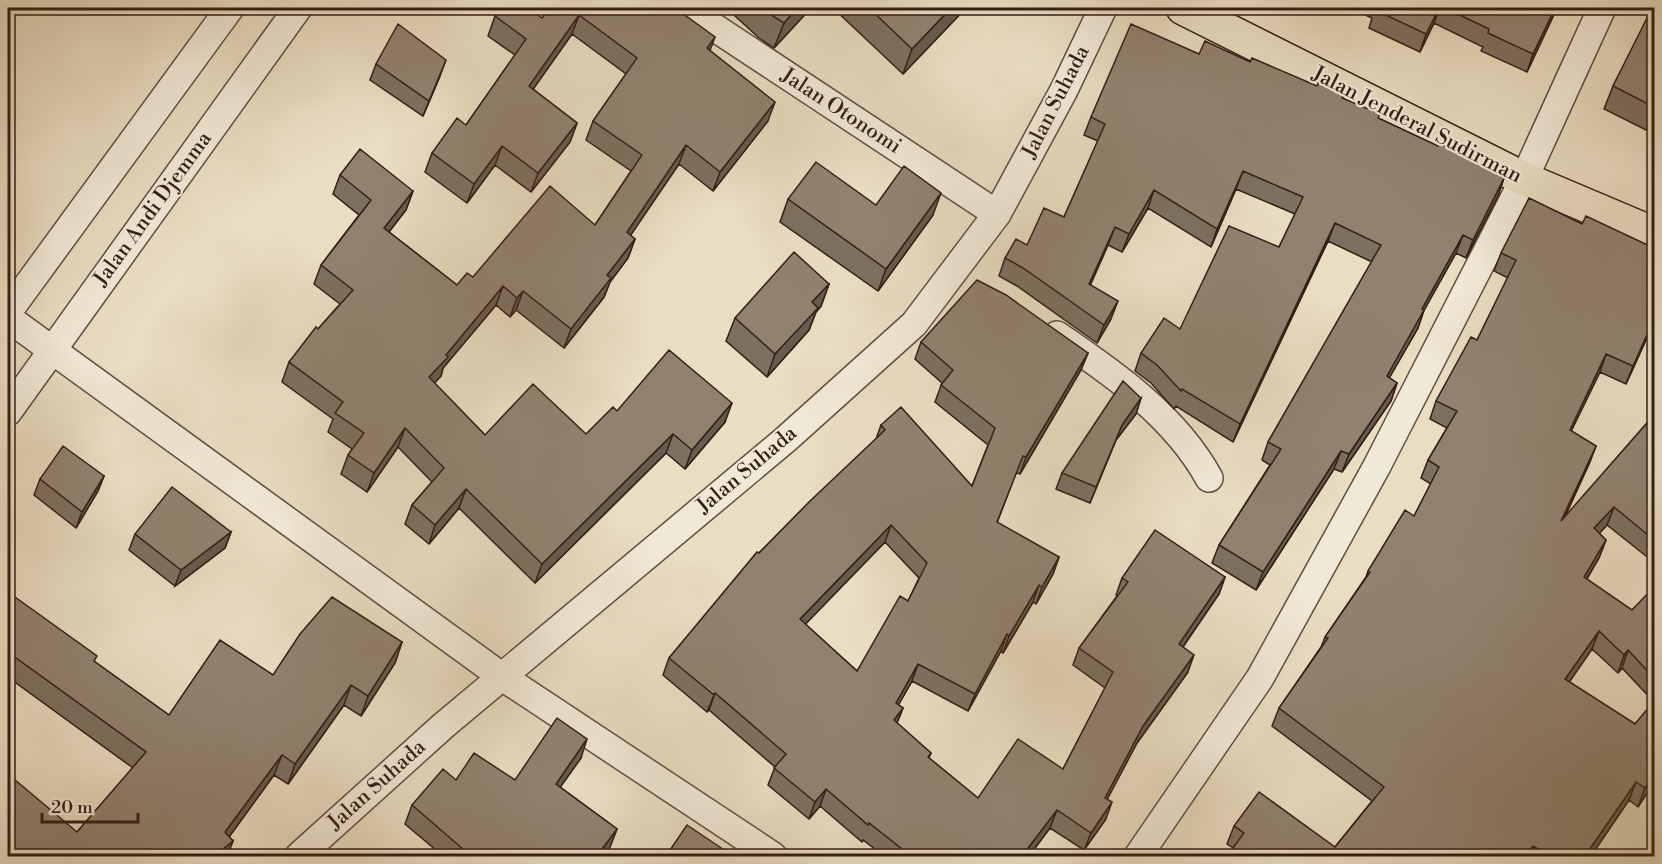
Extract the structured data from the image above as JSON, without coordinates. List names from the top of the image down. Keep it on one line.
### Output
{"streets":{"highway":["Jalan Jenderal Sudirman"],"street":["Jalan Suhada","Jalan Otonomi","Jalan Andi Djemma"]},"crossings":[["Jalan Suhada","Jalan Otonomi"]],"scale_bar":"20 m"}
